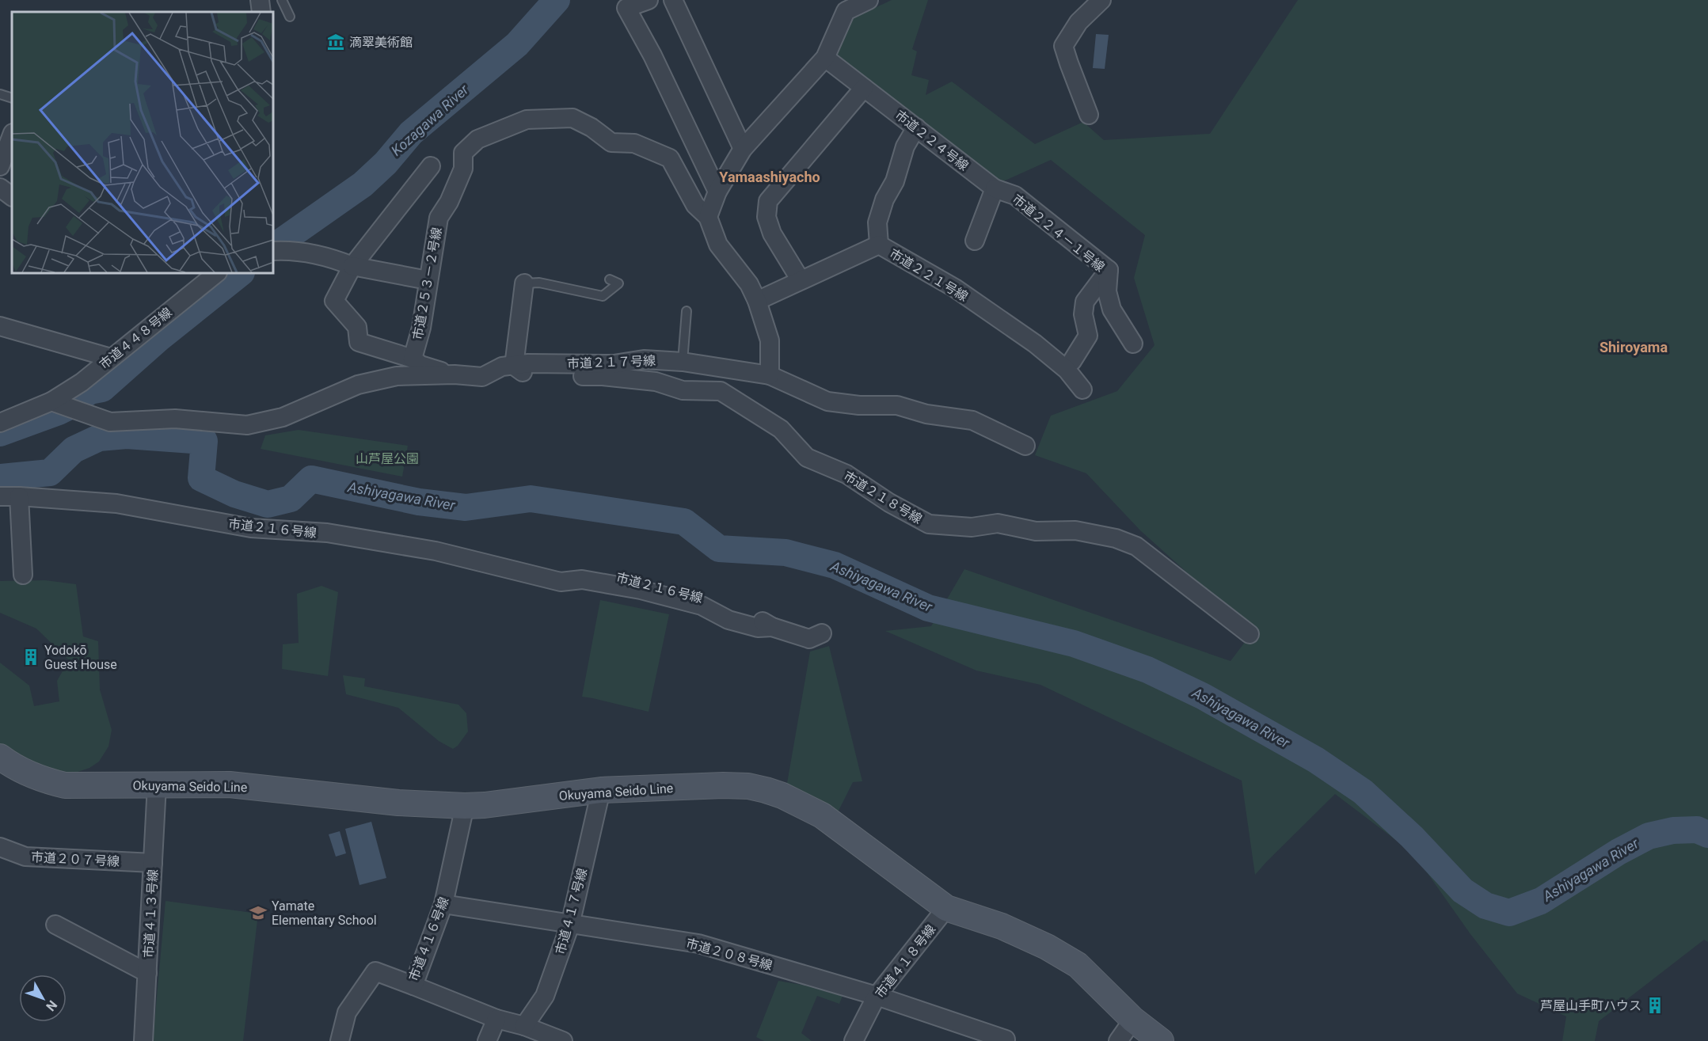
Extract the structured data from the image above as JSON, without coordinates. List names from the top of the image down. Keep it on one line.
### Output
{"streets":{"main road":["Okuyama Seido Line"],"street":["市道２２４号線","市道２２４－１号線","市道２２１号線","市道２５３－２号線","市道４４８号線","市道２１７号線","市道２１８号線","市道２１６号線","市道２０７号線","市道４１７号線","市道４１３号線","市道４１６号線","市道２０８号線","市道４１８号線"]},"crossings":[["市道２２４号線","市道２２４－１号線"],["市道２５３－２号線","市道２１７号線"],["市道４４８号線","市道２１７号線"],["市道２１７号線","市道２１８号線"],["Okuyama Seido Line","市道４１７号線"],["Okuyama Seido Line","市道４１３号線"],["Okuyama Seido Line","市道４１６号線"],["Okuyama Seido Line","市道４１８号線"],["市道２０７号線","市道４１３号線"],["市道４１７号線","市道２０８号線"],["市道４１６号線","市道２０８号線"],["市道２０８号線","市道４１８号線"]],"districts":["Yamaashiyacho","Shiroyama"],"water":["Kozagawa River","Ashiyagawa River"],"parks":["山芦屋公園"],"places":{"museum":["滴翠美術館"],"building":["Yodokō Guest House","芦屋山手町ハウス"],"school or university":["Yamate Elementary School"]},"north":"bottom right"}
